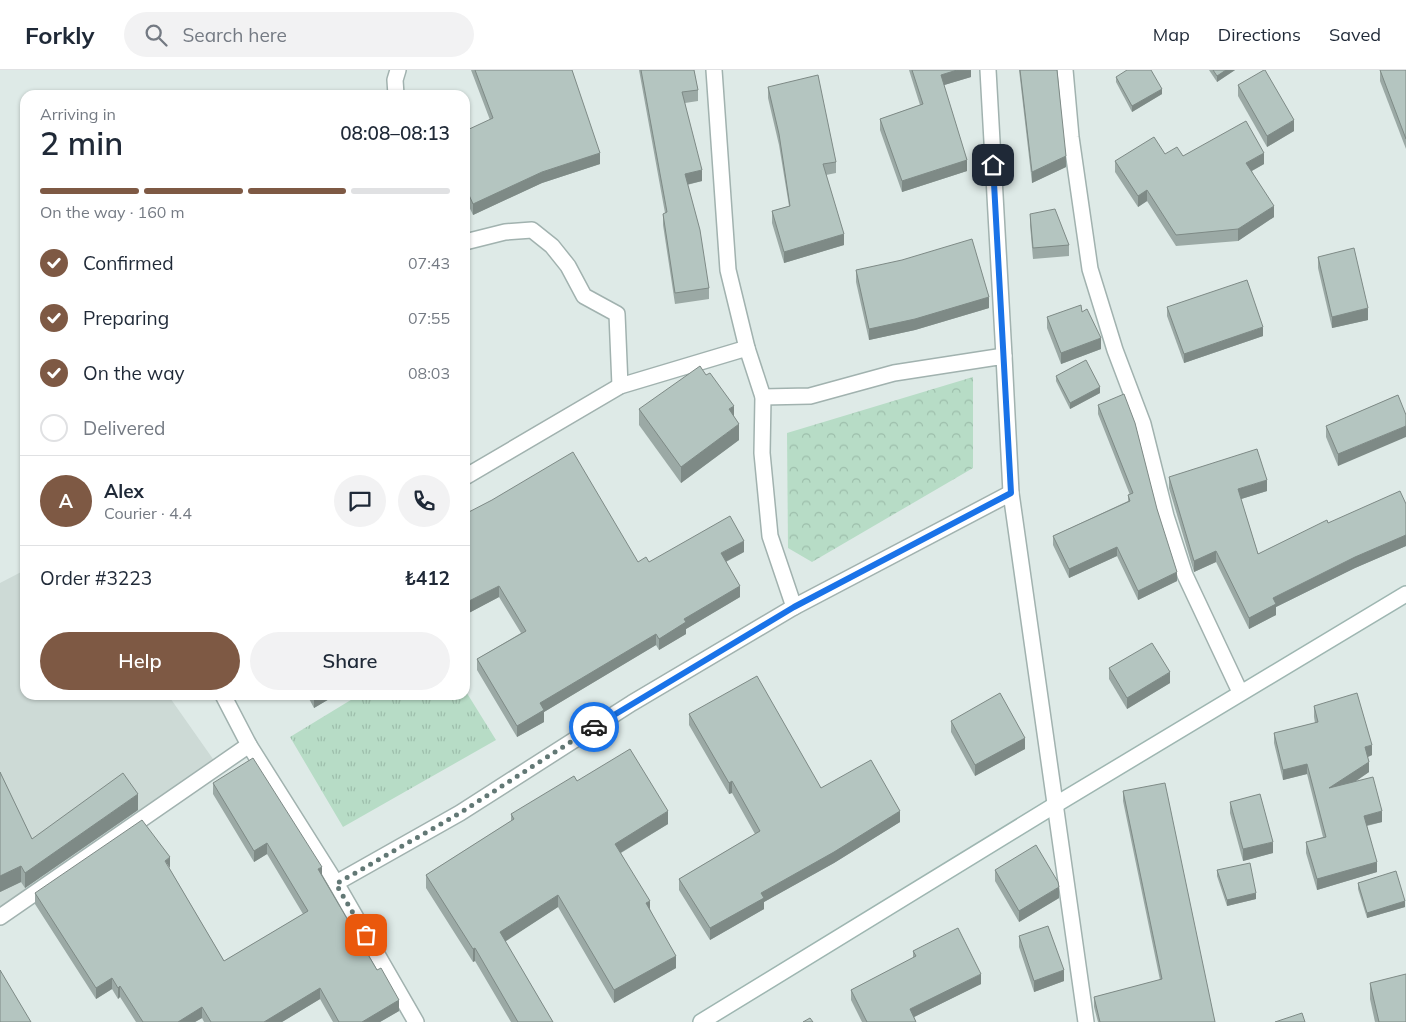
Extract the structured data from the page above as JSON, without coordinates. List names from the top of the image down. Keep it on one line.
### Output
{"page":{"header":"Forkly","search":"Search here","nav":["Map","Directions","Saved"],"heading":["2 min","Arriving in","08:08–08:13"],"panel":["Alex","Courier · 4.4","Order #3223","₺412"],"bar":"On the way · 160 m","list":[["Confirmed","07:43"],["Preparing","07:55"],["On the way","08:03"],"Delivered"],"round":"A","buttons":["Help","Share"]}}
